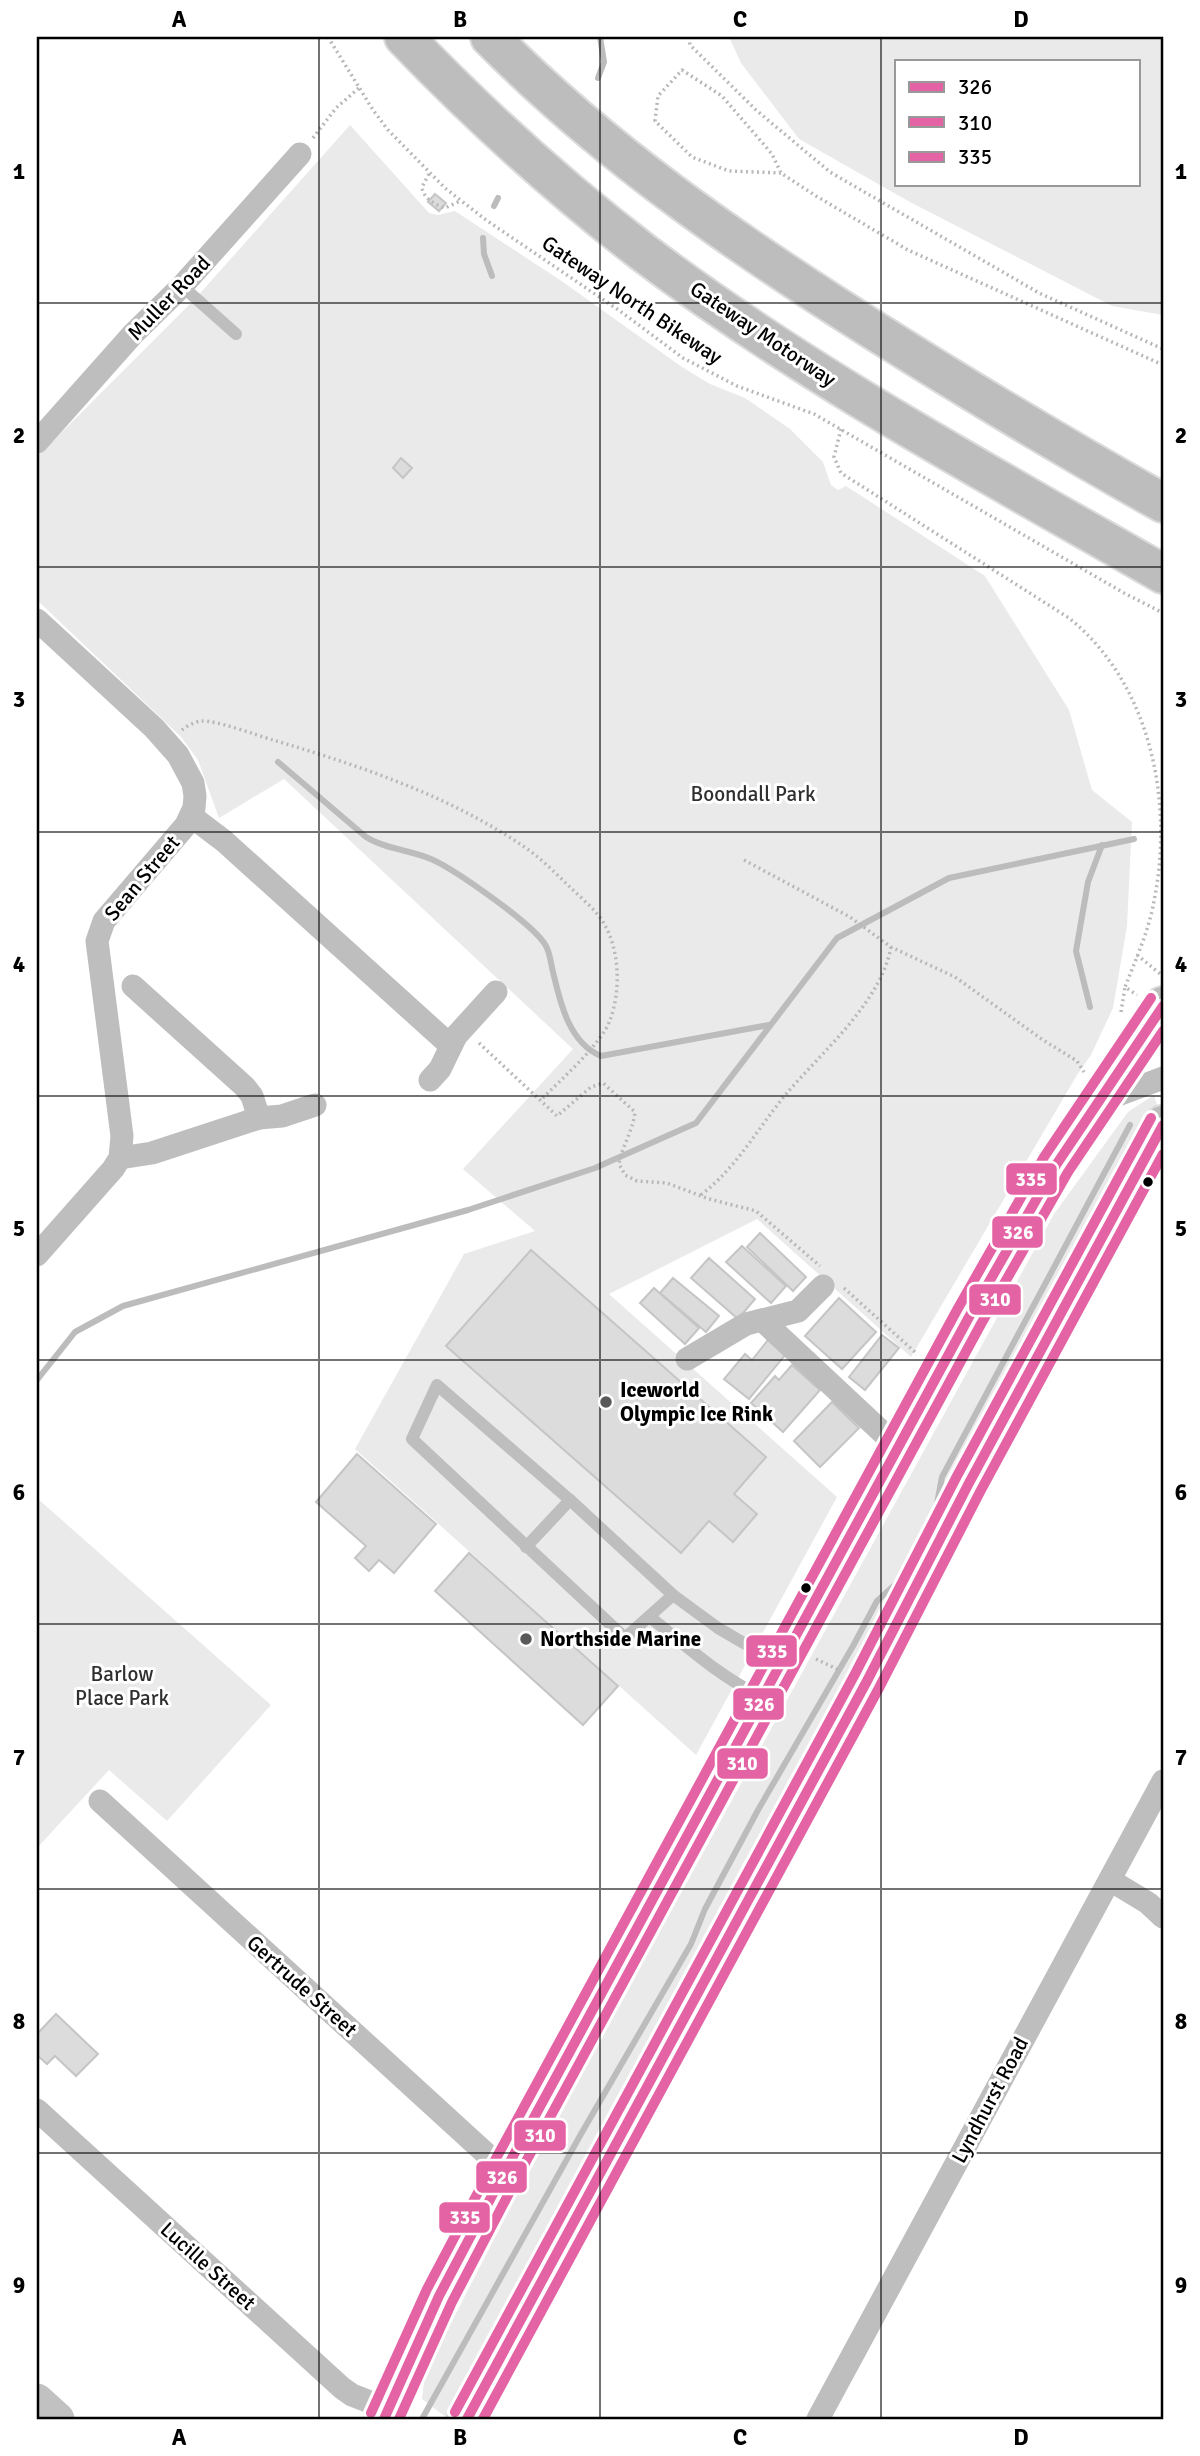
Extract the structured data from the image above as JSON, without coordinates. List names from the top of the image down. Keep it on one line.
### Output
{"streets":{"highway":["Gateway Motorway"],"street":["Muller Road","Sean Street","Gertrude Street","Lyndhurst Road","Lucille Street"],"path":["Gateway North Bikeway"]},"parks":["Boondall Park","Barlow Place Park"],"places":["Iceworld Olympic Ice Rink","Northside Marine"],"lines":["transit line 335","transit line 326","transit line 310"],"legend":["326","310","335"],"grid":{"columns":["A","B","C","D"],"rows":["1","2","3","4","5","6","7","8","9"]}}
